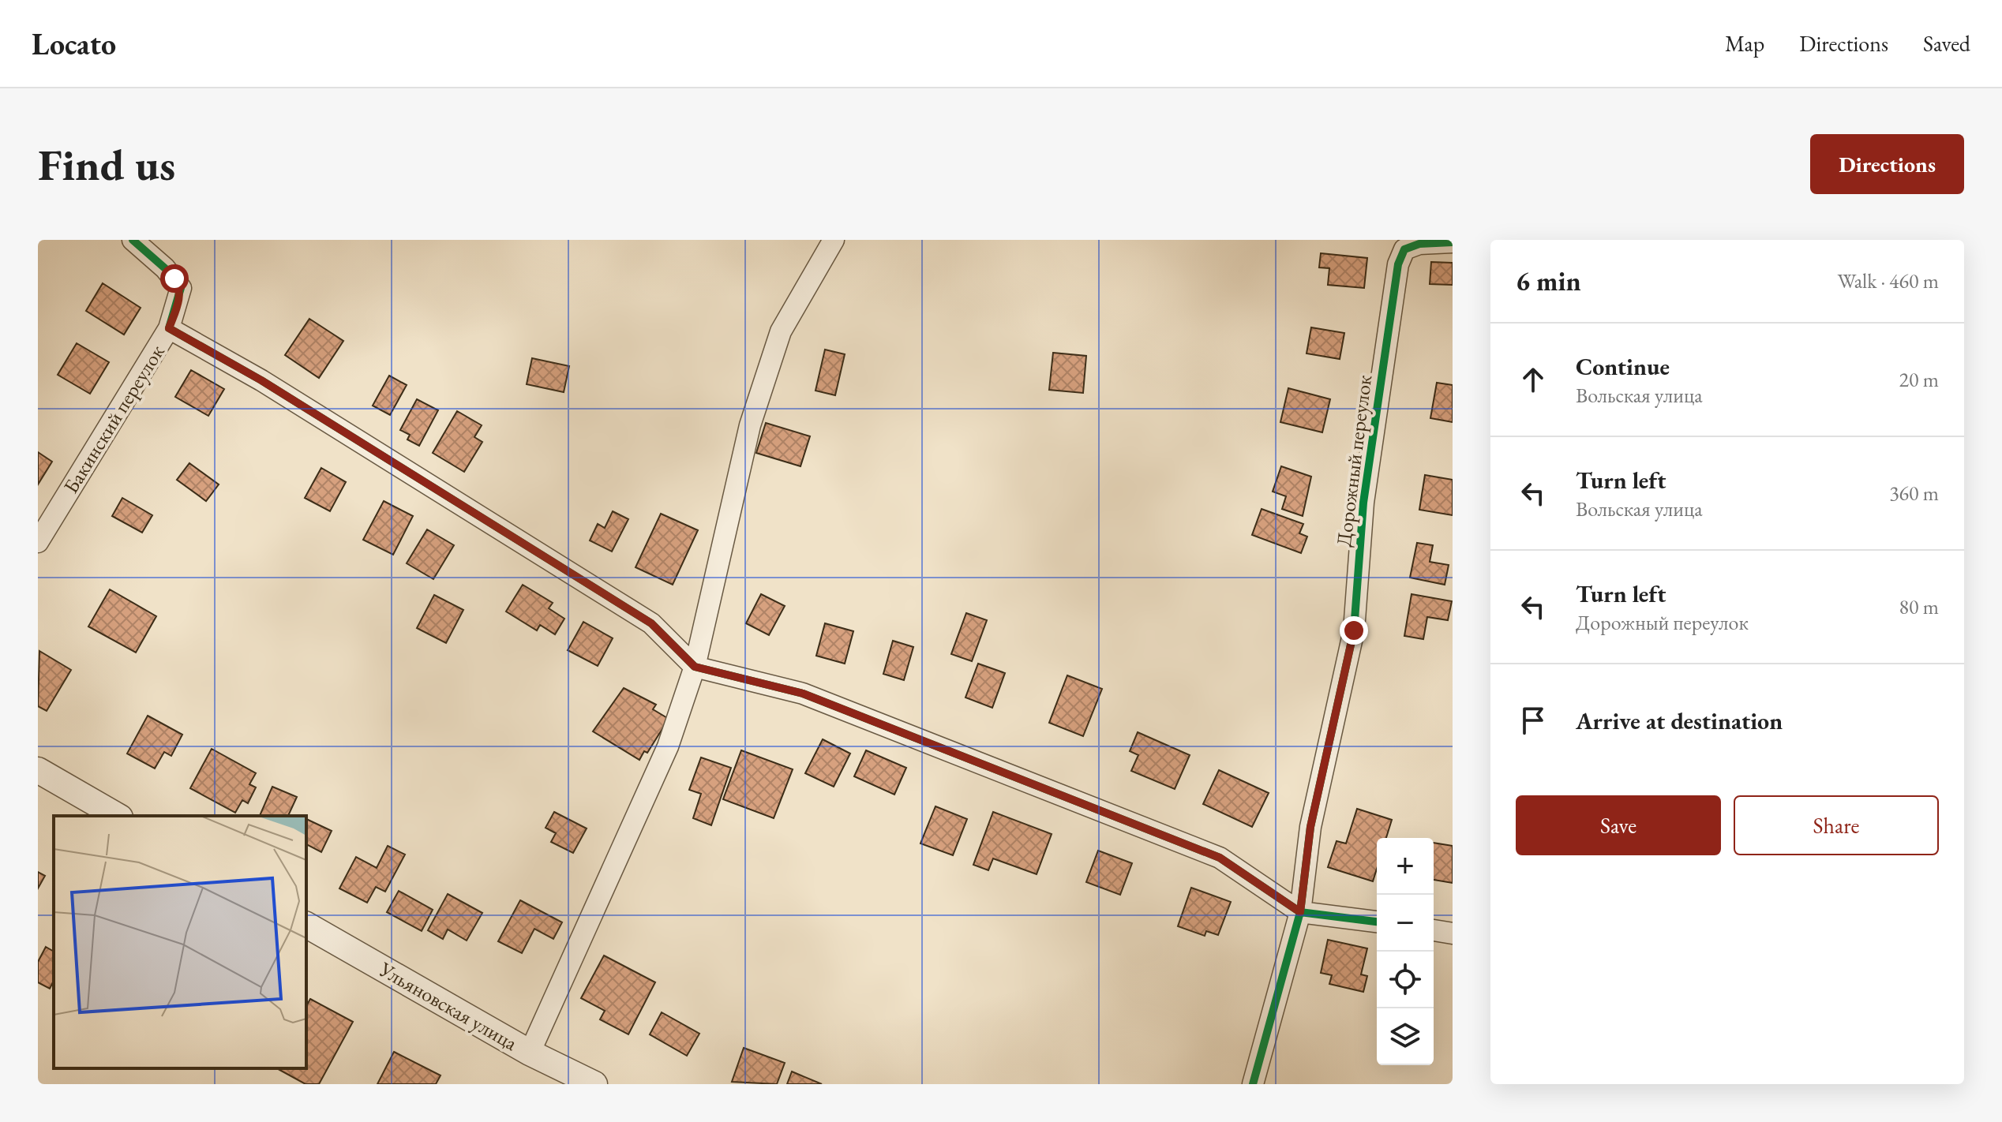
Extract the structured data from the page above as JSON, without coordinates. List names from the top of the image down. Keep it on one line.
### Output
{"streets":{"street":["Бакинский переулок","Дорожный переулок","Ульяновская улица"]},"page":{"header":"Locato","nav":["Map","Directions","Saved"],"buttons":["Directions",["Save","Share"]],"title":"Find us","heading":["6 min","Walk · 460 m"],"list":[["Continue","Вольская улица","20 m"],["Turn left","Вольская улица","360 m"],["Turn left","Дорожный переулок","80 m"],"Arrive at destination"],"map_buttons":["+","−"]}}
